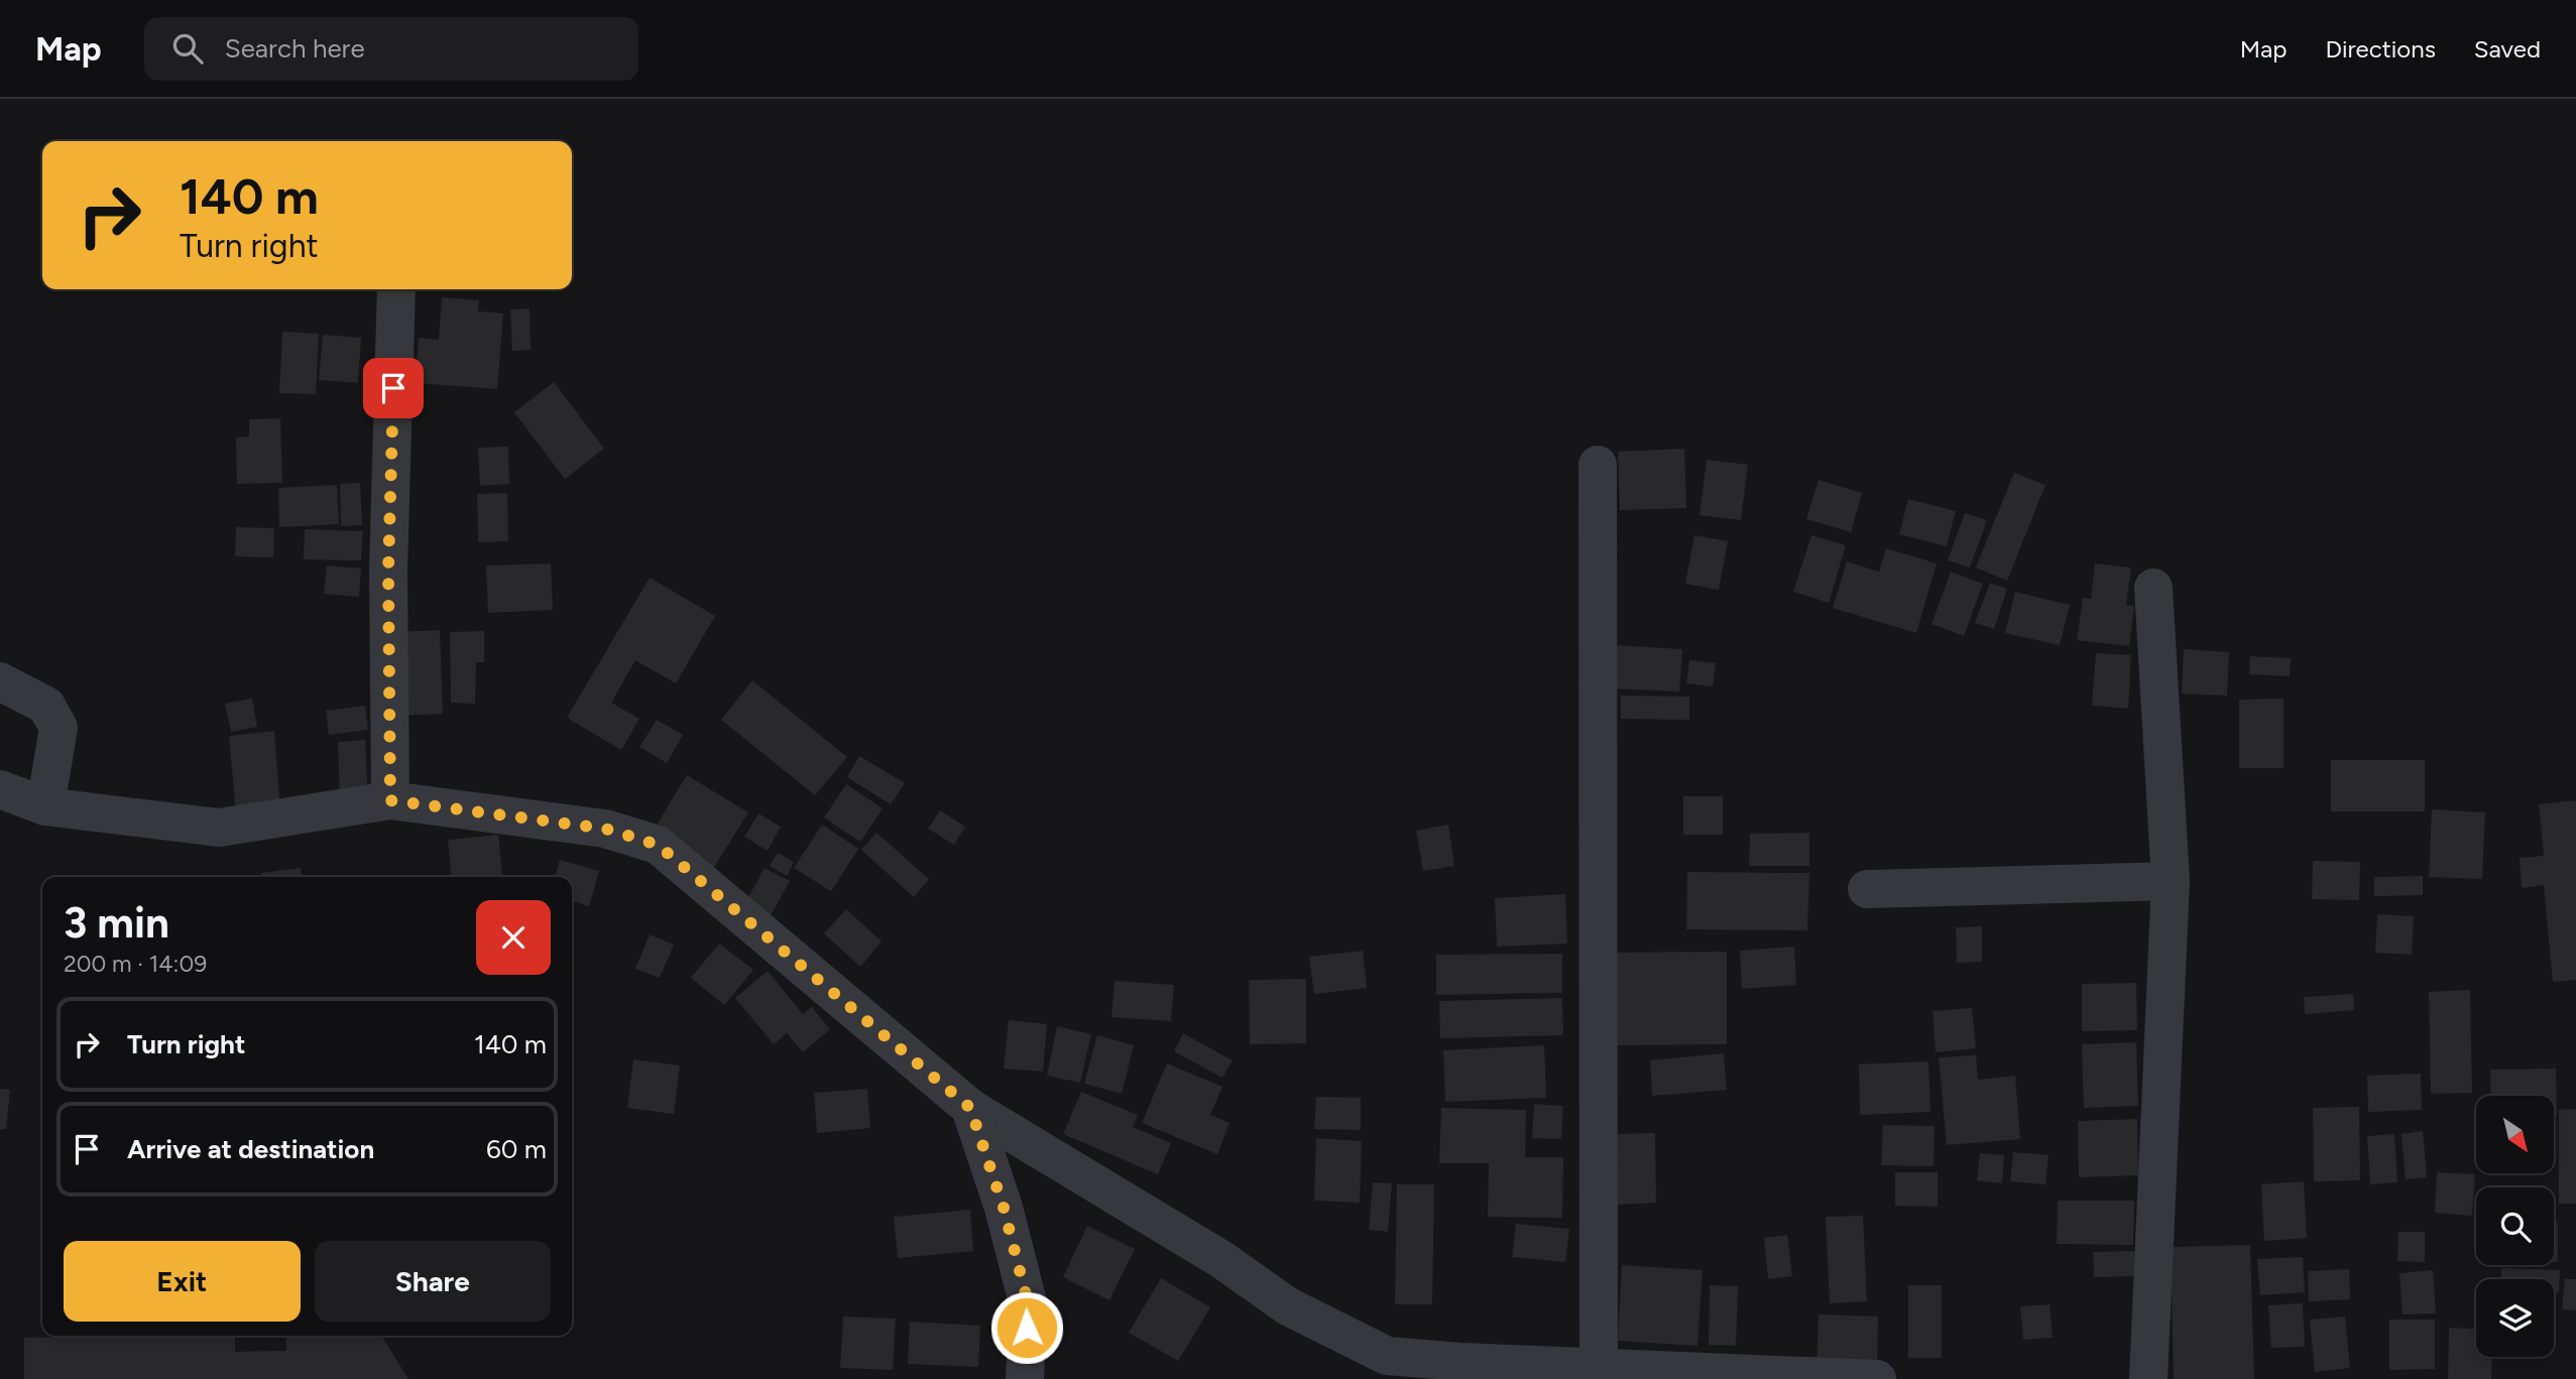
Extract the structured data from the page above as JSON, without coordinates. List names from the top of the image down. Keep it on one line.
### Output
{"north":"bottom right","page":{"header":"Map","search":"Search here","nav":["Map","Directions","Saved"],"turn":["140 m","Turn right"],"heading":["3 min","200 m · 14:09"],"list":[{"name":"Turn right","value":"140 m"},{"name":"Arrive at destination","value":"60 m"}],"buttons":["Exit","Share"]}}
